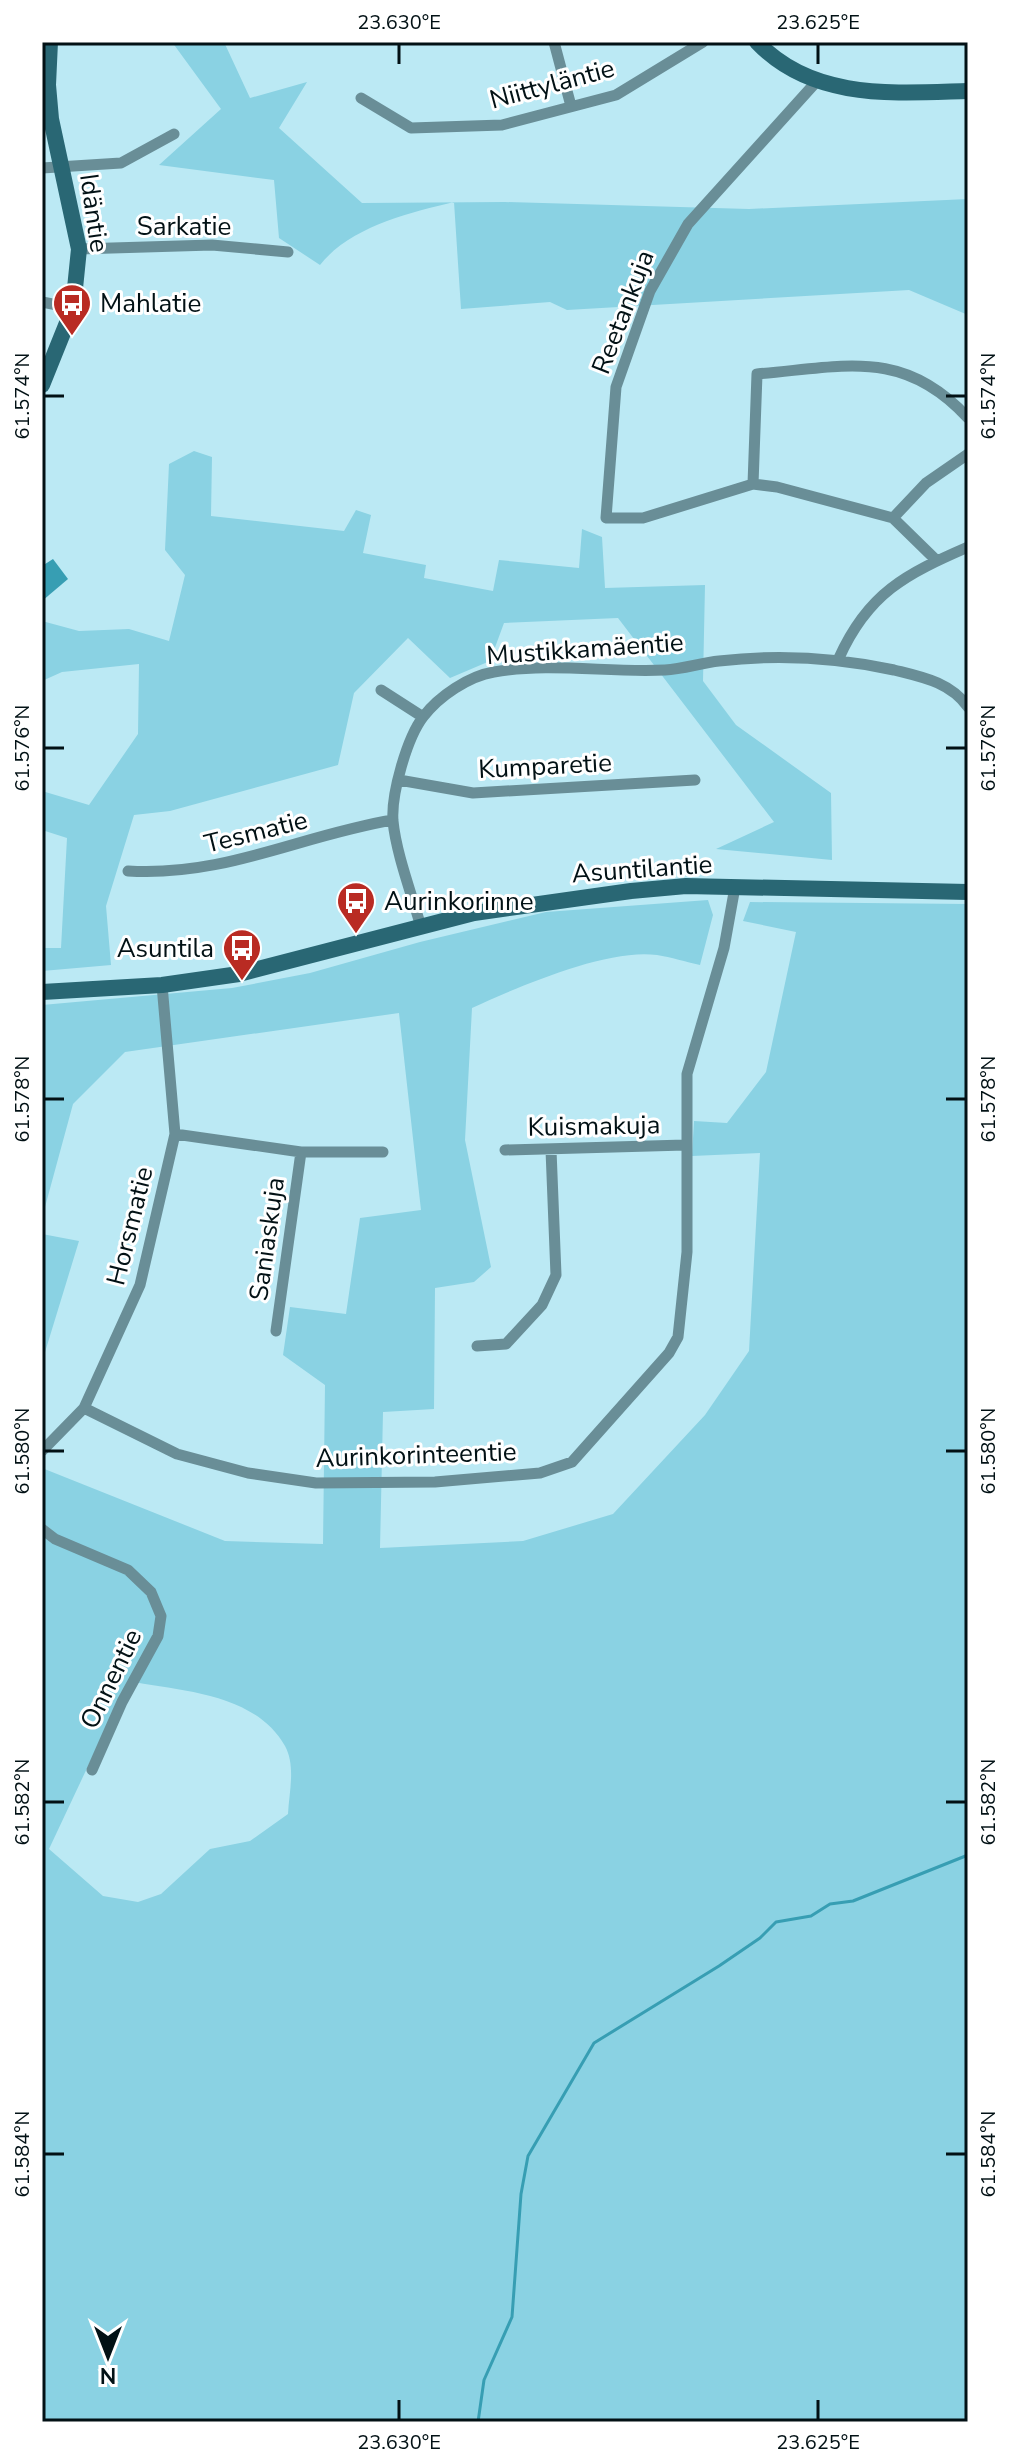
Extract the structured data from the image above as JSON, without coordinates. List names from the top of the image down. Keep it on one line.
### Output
{"streets":{"street":["Niittyläntie","Idäntie","Sarkatie","Reetankuja","Mustikkamäentie","Kumparetie","Tesmatie","Asuntilantie","Kuismakuja","Horsmatie","Saniaskuja","Aurinkorinteentie","Onnentie"]},"crossings":[["Idäntie","Sarkatie"],["Mustikkamäentie","Kumparetie"],["Mustikkamäentie","Tesmatie"],["Mustikkamäentie","Asuntilantie"],["Asuntilantie","Horsmatie"],["Asuntilantie","Aurinkorinteentie"],["Kuismakuja","Aurinkorinteentie"],["Horsmatie","Aurinkorinteentie"]],"places":{"bus stop":["Mahlatie","Aurinkorinne","Asuntila"]},"north":"bottom","coordinates":["23.630°E","23.625°E","61.574°N","61.576°N","61.578°N","61.580°N","61.582°N","61.584°N"]}
